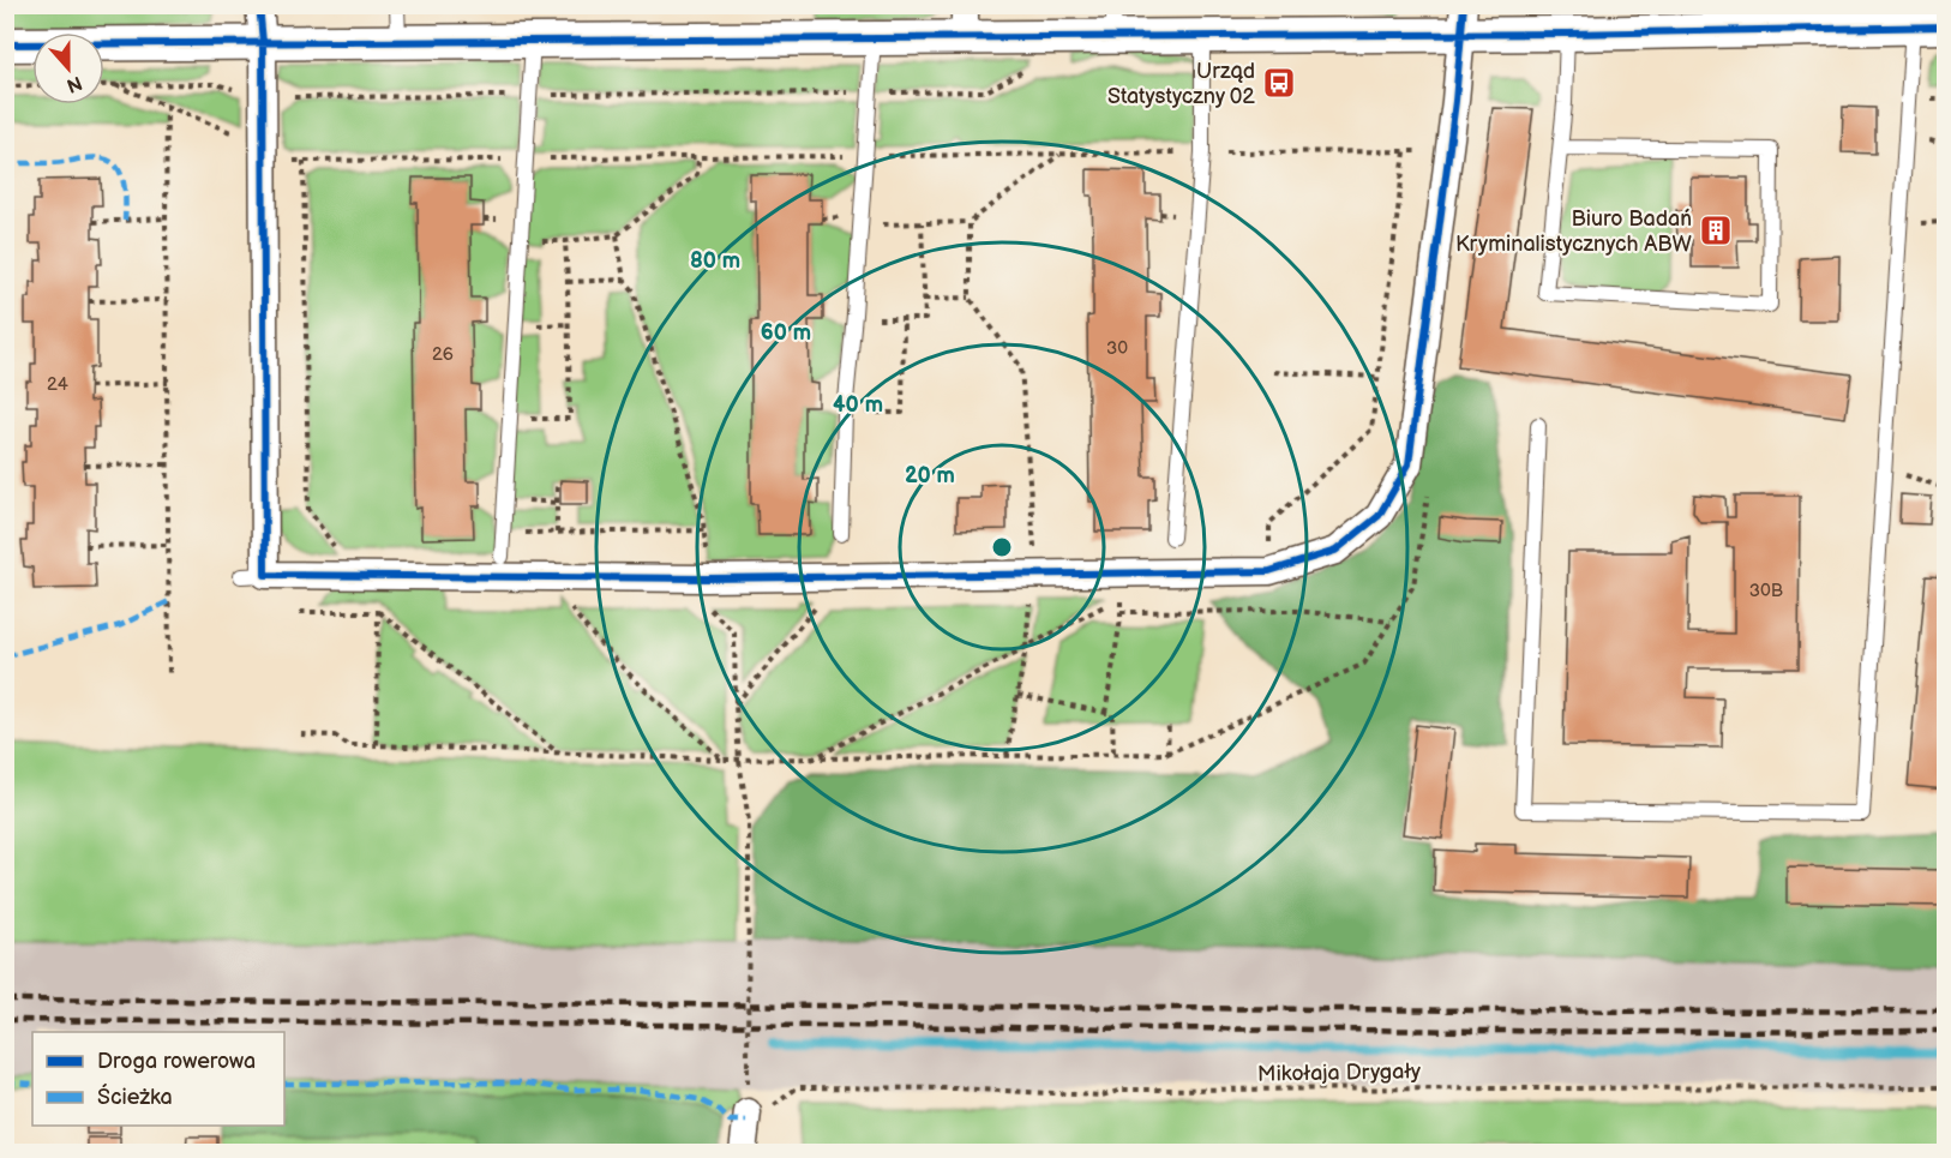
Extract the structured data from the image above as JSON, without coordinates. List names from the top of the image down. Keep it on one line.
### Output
{"streets":{"path":["Mikołaja Drygały"]},"places":{"bus stop":["Urząd Statystyczny 02"],"building":["Biuro Badań Kryminalistycznych ABW"]},"house_numbers":["30","26","24","30B"],"legend":["Droga rowerowa","Ścieżka"],"north":"bottom","rings":["80 m","60 m","40 m","20 m"]}
